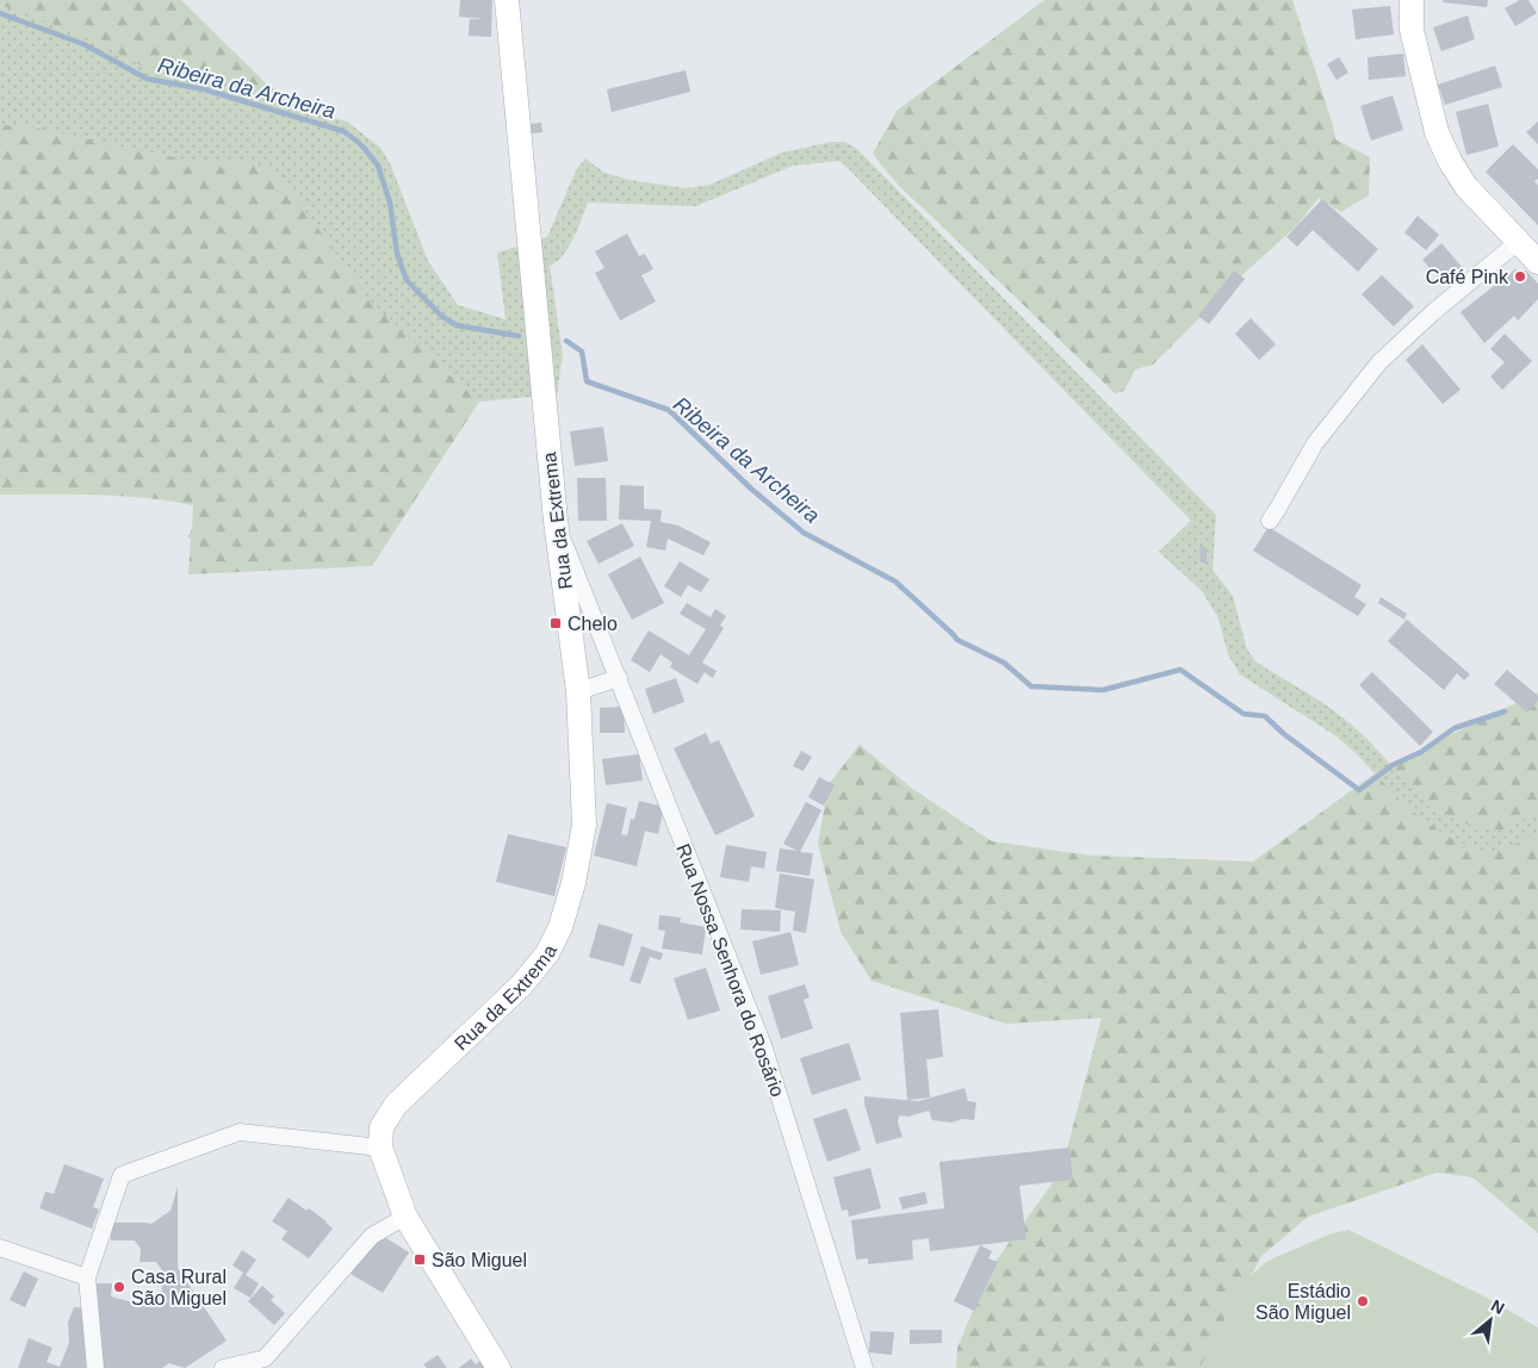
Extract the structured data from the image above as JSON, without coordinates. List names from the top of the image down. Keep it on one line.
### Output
{"streets":{"street":["Rua da Extrema","Rua Nossa Senhora do Rosário"]},"crossings":[["Rua da Extrema","Rua Nossa Senhora do Rosário"]],"water":["Ribeira da Archeira"],"places":{"other":["Café Pink","Casa Rural São Miguel","Estádio São Miguel"],"transit":["Chelo","São Miguel"]},"north":"top right"}
